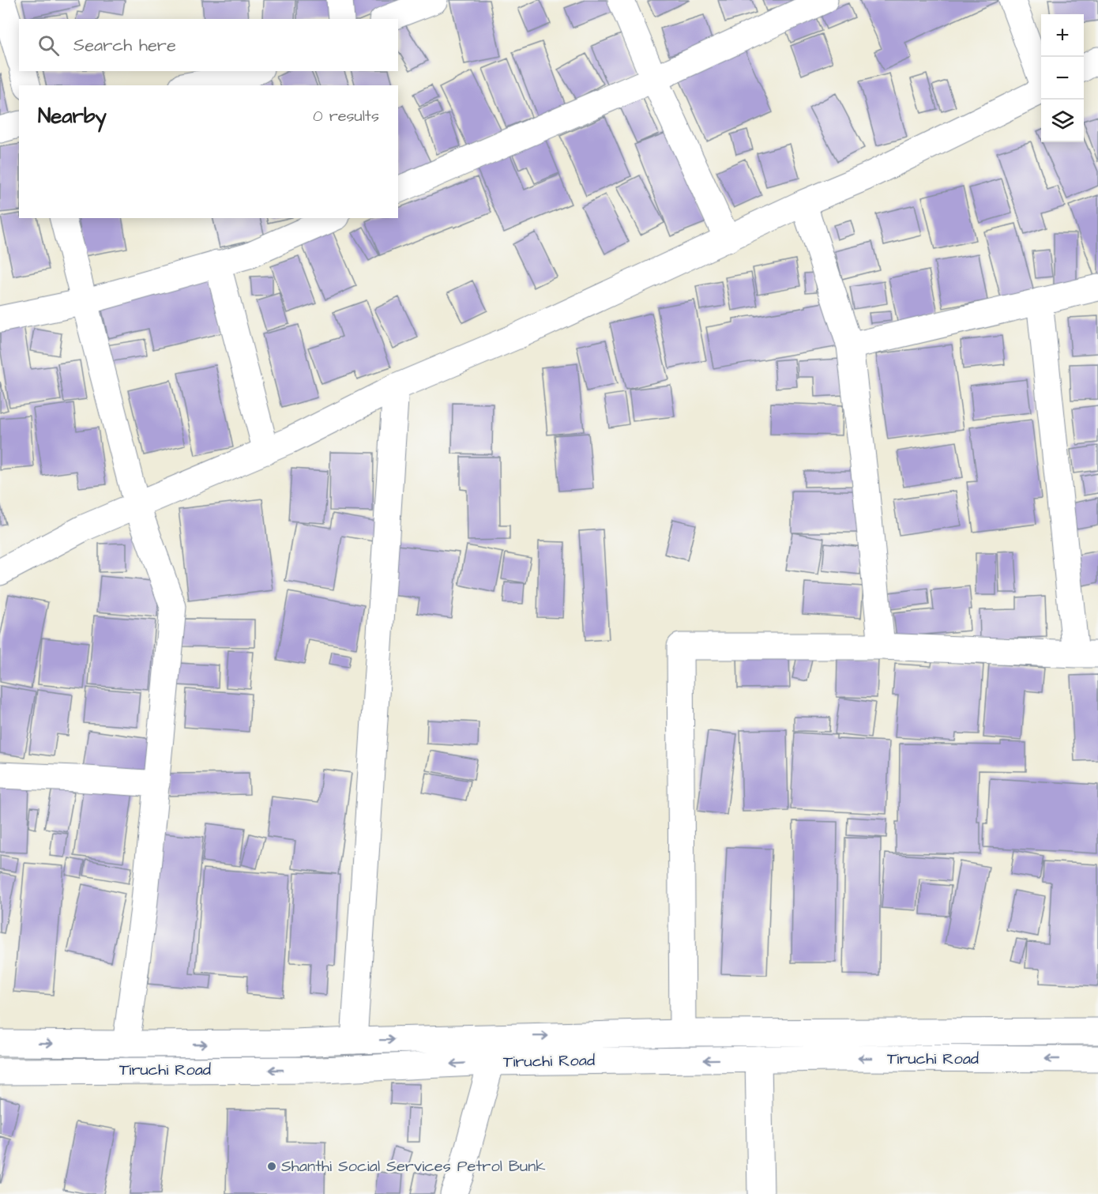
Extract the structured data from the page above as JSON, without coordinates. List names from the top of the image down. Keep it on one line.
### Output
{"streets":{"main road":["Tiruchi Road"]},"places":["Shanthi Social Services Petrol Bunk"],"page":{"map_buttons":["+","−"],"search":"Search here","heading":["Nearby","0 results"]}}
